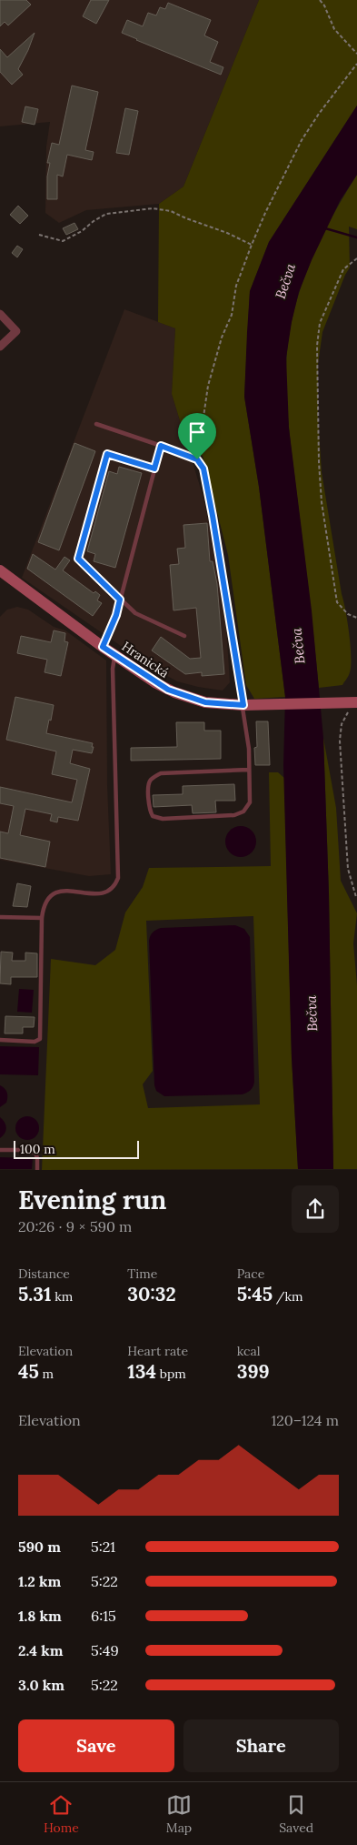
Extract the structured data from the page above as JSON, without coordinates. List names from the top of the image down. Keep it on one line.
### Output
{"streets":{"street":["Hranická"]},"water":["Bečva"],"scale_bar":"100 m","page":{"scale":"100 m","heading":["Evening run","20:26 · 9 × 590 m"],"stats":[["Distance","5.31 km"],["Time","30:32"],["Pace","5:45 /km"],["Elevation","45 m"],["Heart rate","134 bpm"],["kcal","399"]],"chart":["Elevation","120–124 m"],"list":[{"name":"590 m","note":"5:21"},{"name":"1.2 km","note":"5:22"},{"name":"1.8 km","note":"6:15"},{"name":"2.4 km","note":"5:49"},{"name":"3.0 km","note":"5:22"}],"buttons":["Save","Share"],"tabs":["Home","Map","Saved"]}}
